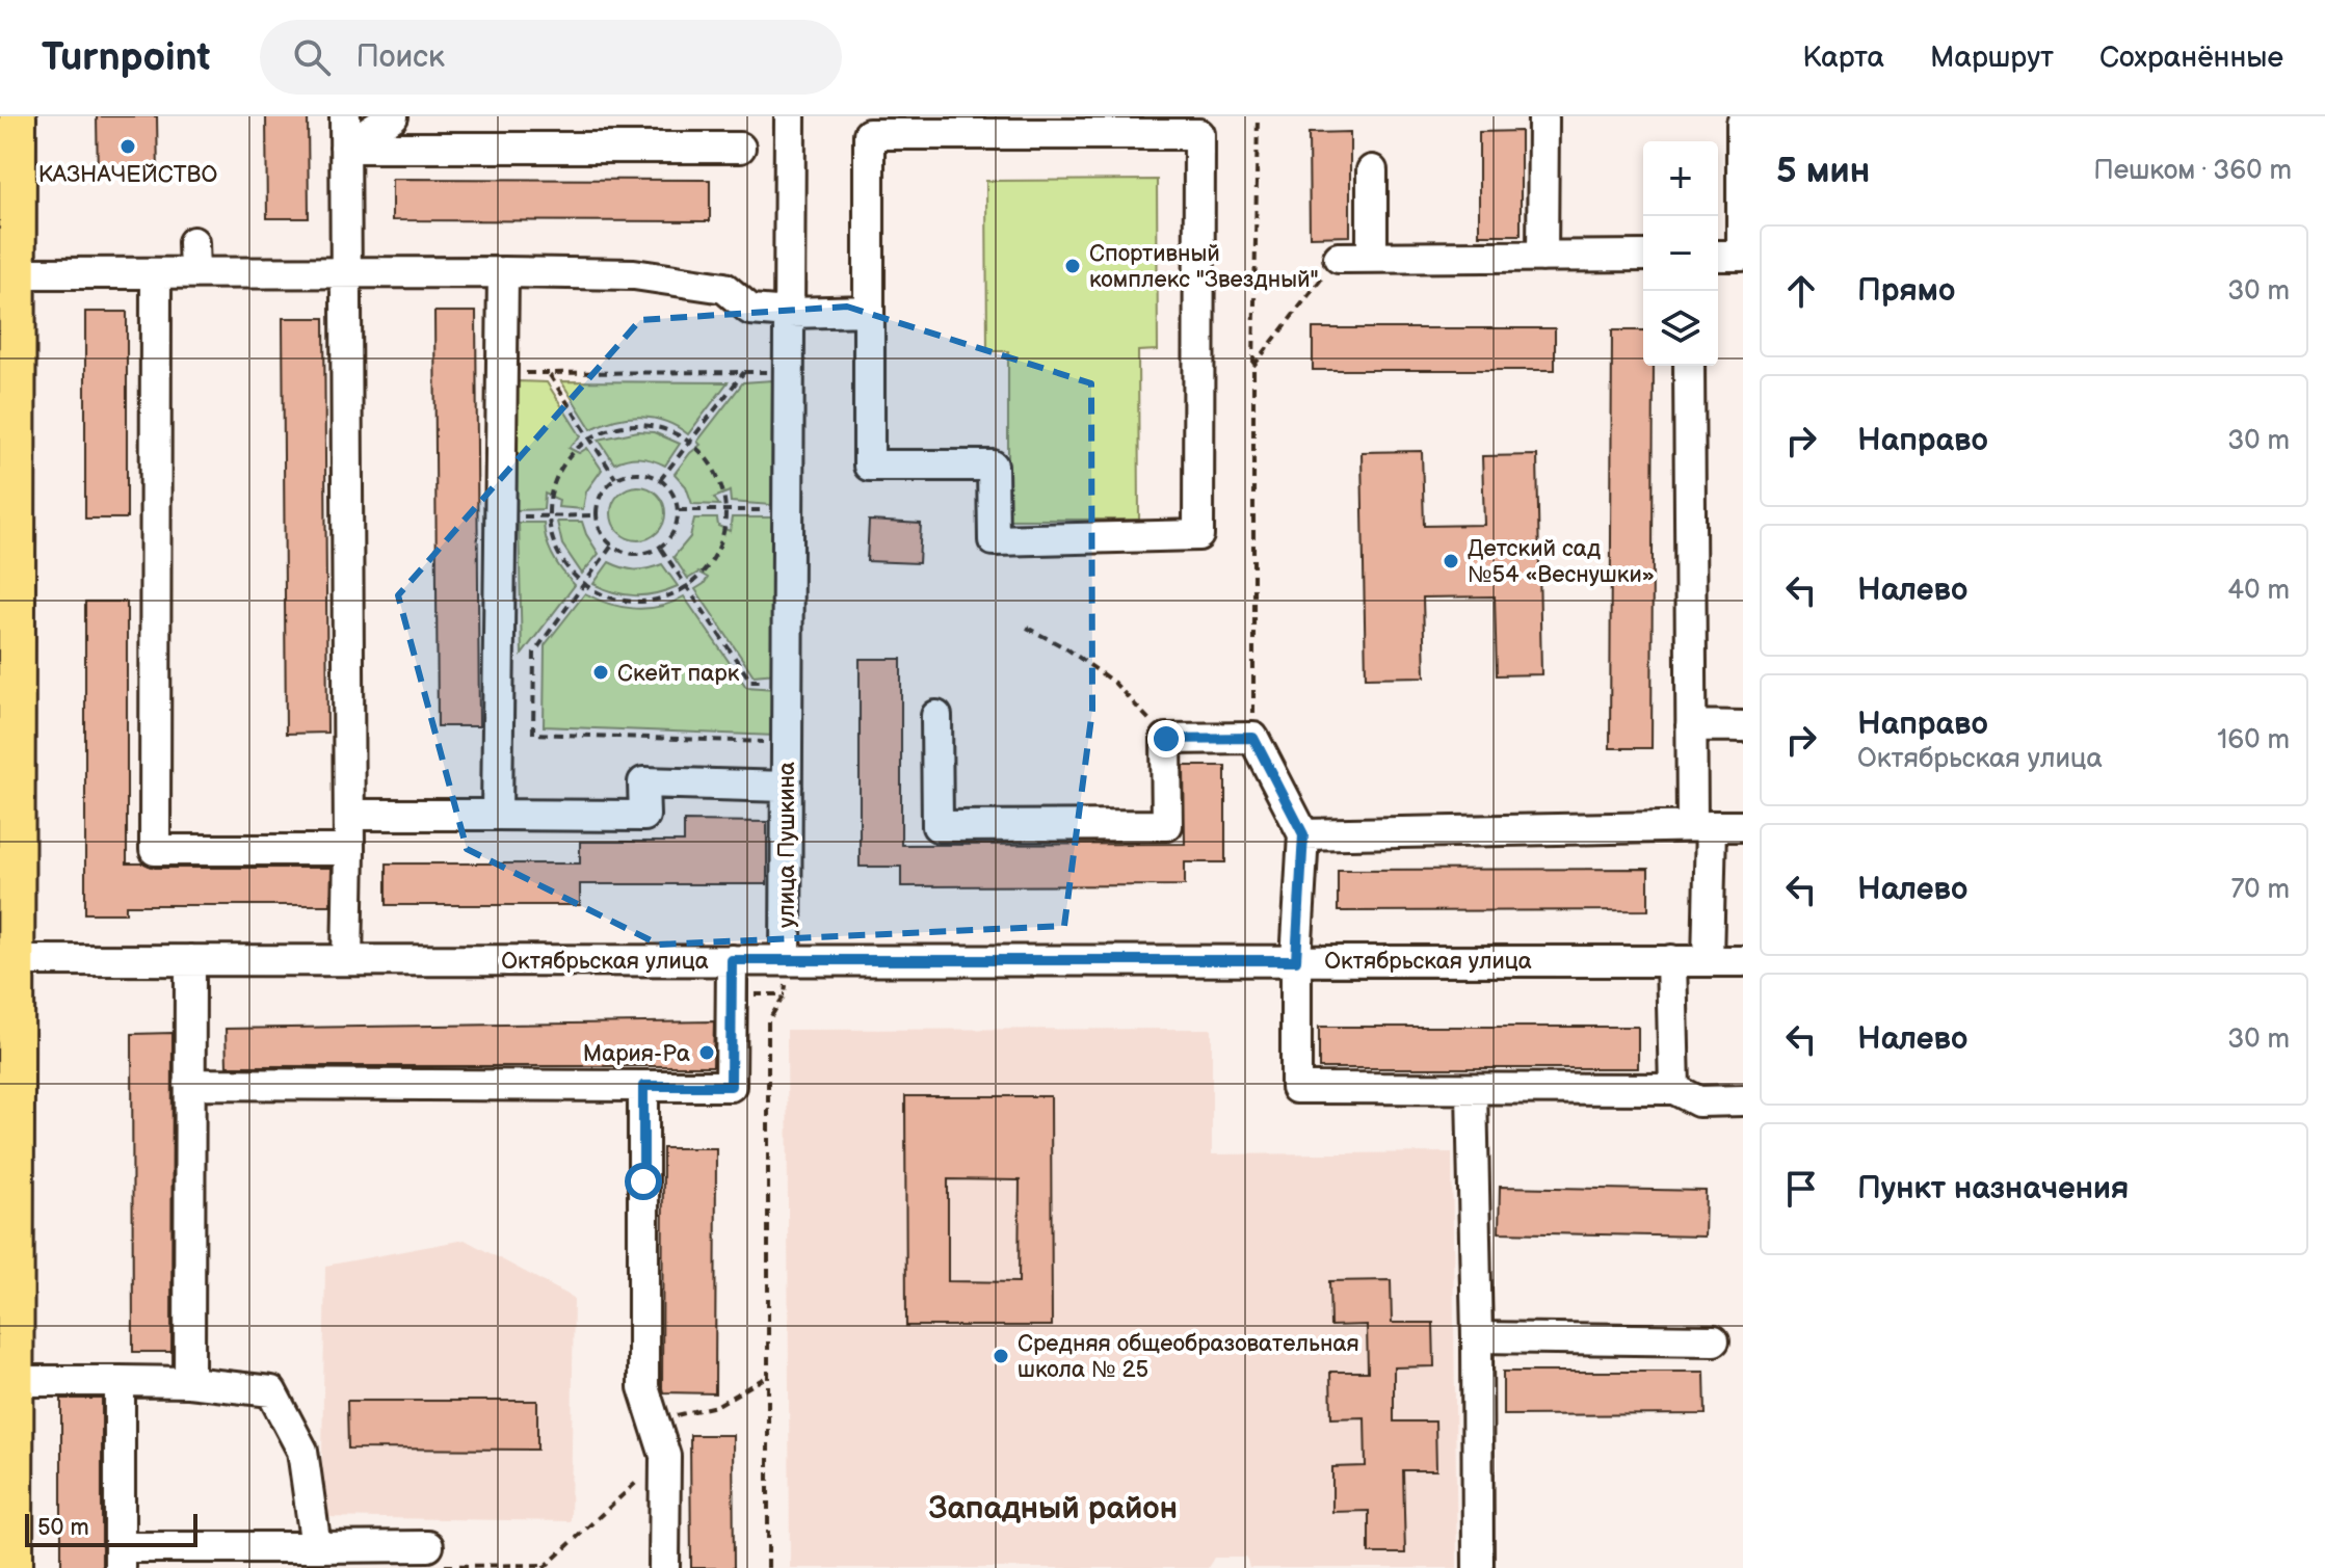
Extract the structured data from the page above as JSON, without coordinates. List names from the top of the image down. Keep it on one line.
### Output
{"streets":{"street":["улица Пушкина","Октябрьская улица"]},"crossings":[["улица Пушкина","Октябрьская улица"]],"districts":["Западный район"],"places":["КАЗНАЧЕЙСТВО","Спортивный комплекс \"Звездный\"","Детский сад №54 «Веснушки»","Скейт парк","Мария-Ра","Средняя общеобразовательная школа № 25"],"scale_bar":"50 m","page":{"header":"Turnpoint","search":"Поиск","nav":["Карта","Маршрут","Сохранённые"],"heading":["5 мин","Пешком · 360 m"],"map_buttons":["+","−"],"list":[["Прямо","30 m"],["Направо","30 m"],["Налево","40 m"],["Направо","Октябрьская улица","160 m"],["Налево","70 m"],["Налево","30 m"],"Пункт назначения"],"scale":"50 m"}}
